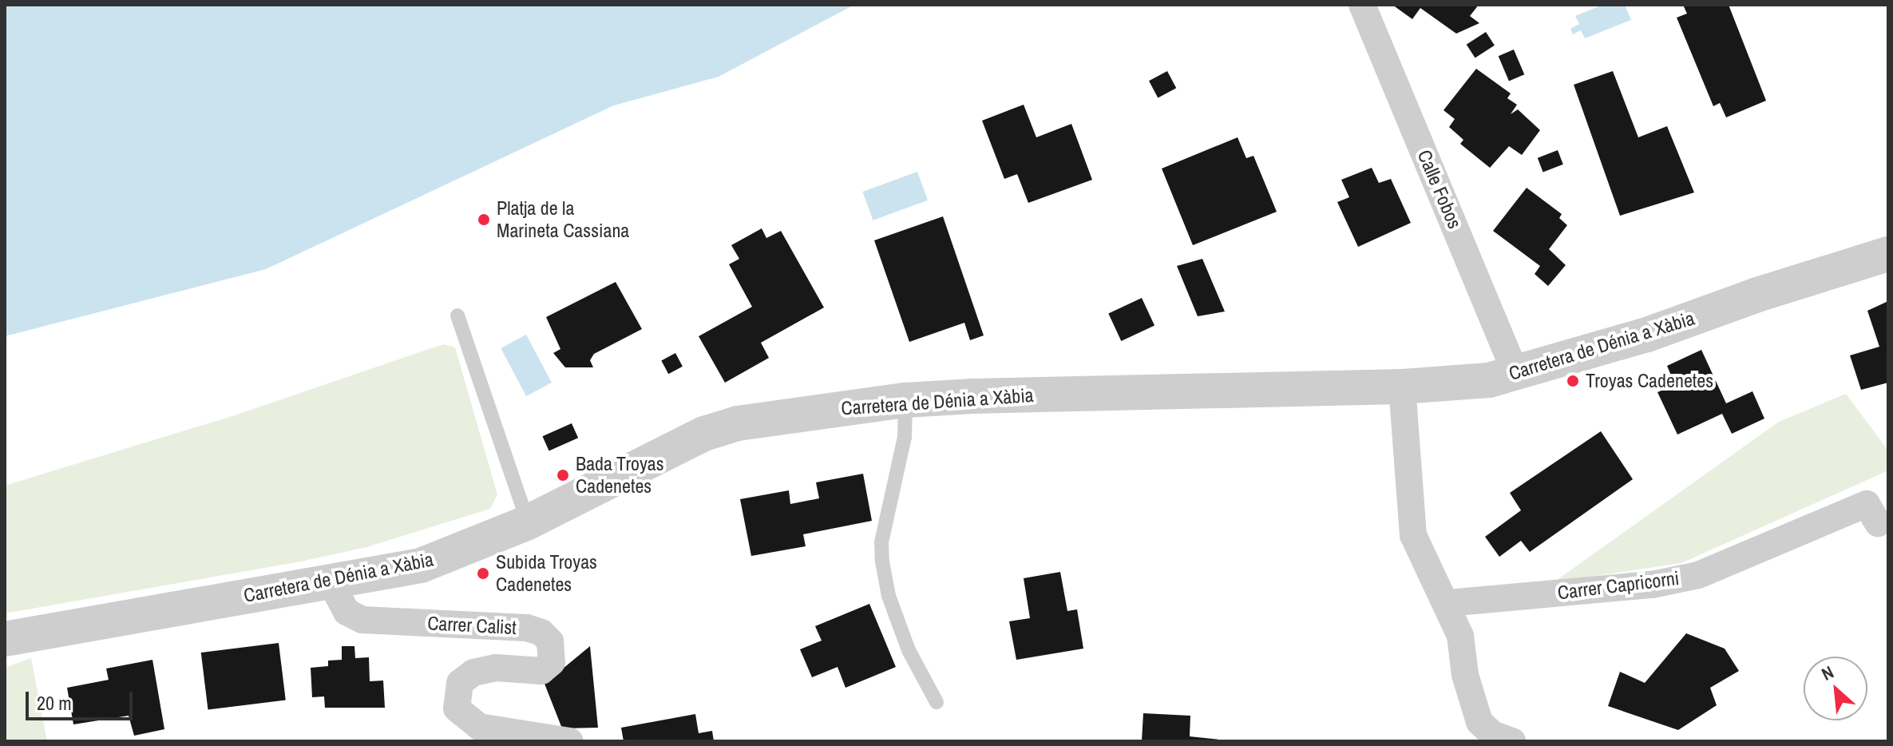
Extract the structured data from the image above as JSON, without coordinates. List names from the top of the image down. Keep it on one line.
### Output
{"streets":{"street":["Calle Fobos","Carretera de Dénia a Xàbia","Carrer Capricorni","Carrer Calist"]},"crossings":[["Calle Fobos","Carretera de Dénia a Xàbia"],["Carretera de Dénia a Xàbia","Carrer Calist"]],"places":["Platja de la Marineta Cassiana","Troyas Cadenetes","Bada Troyas Cadenetes","Subida Troyas Cadenetes"],"scale_bar":"20 m","north":"top left"}
